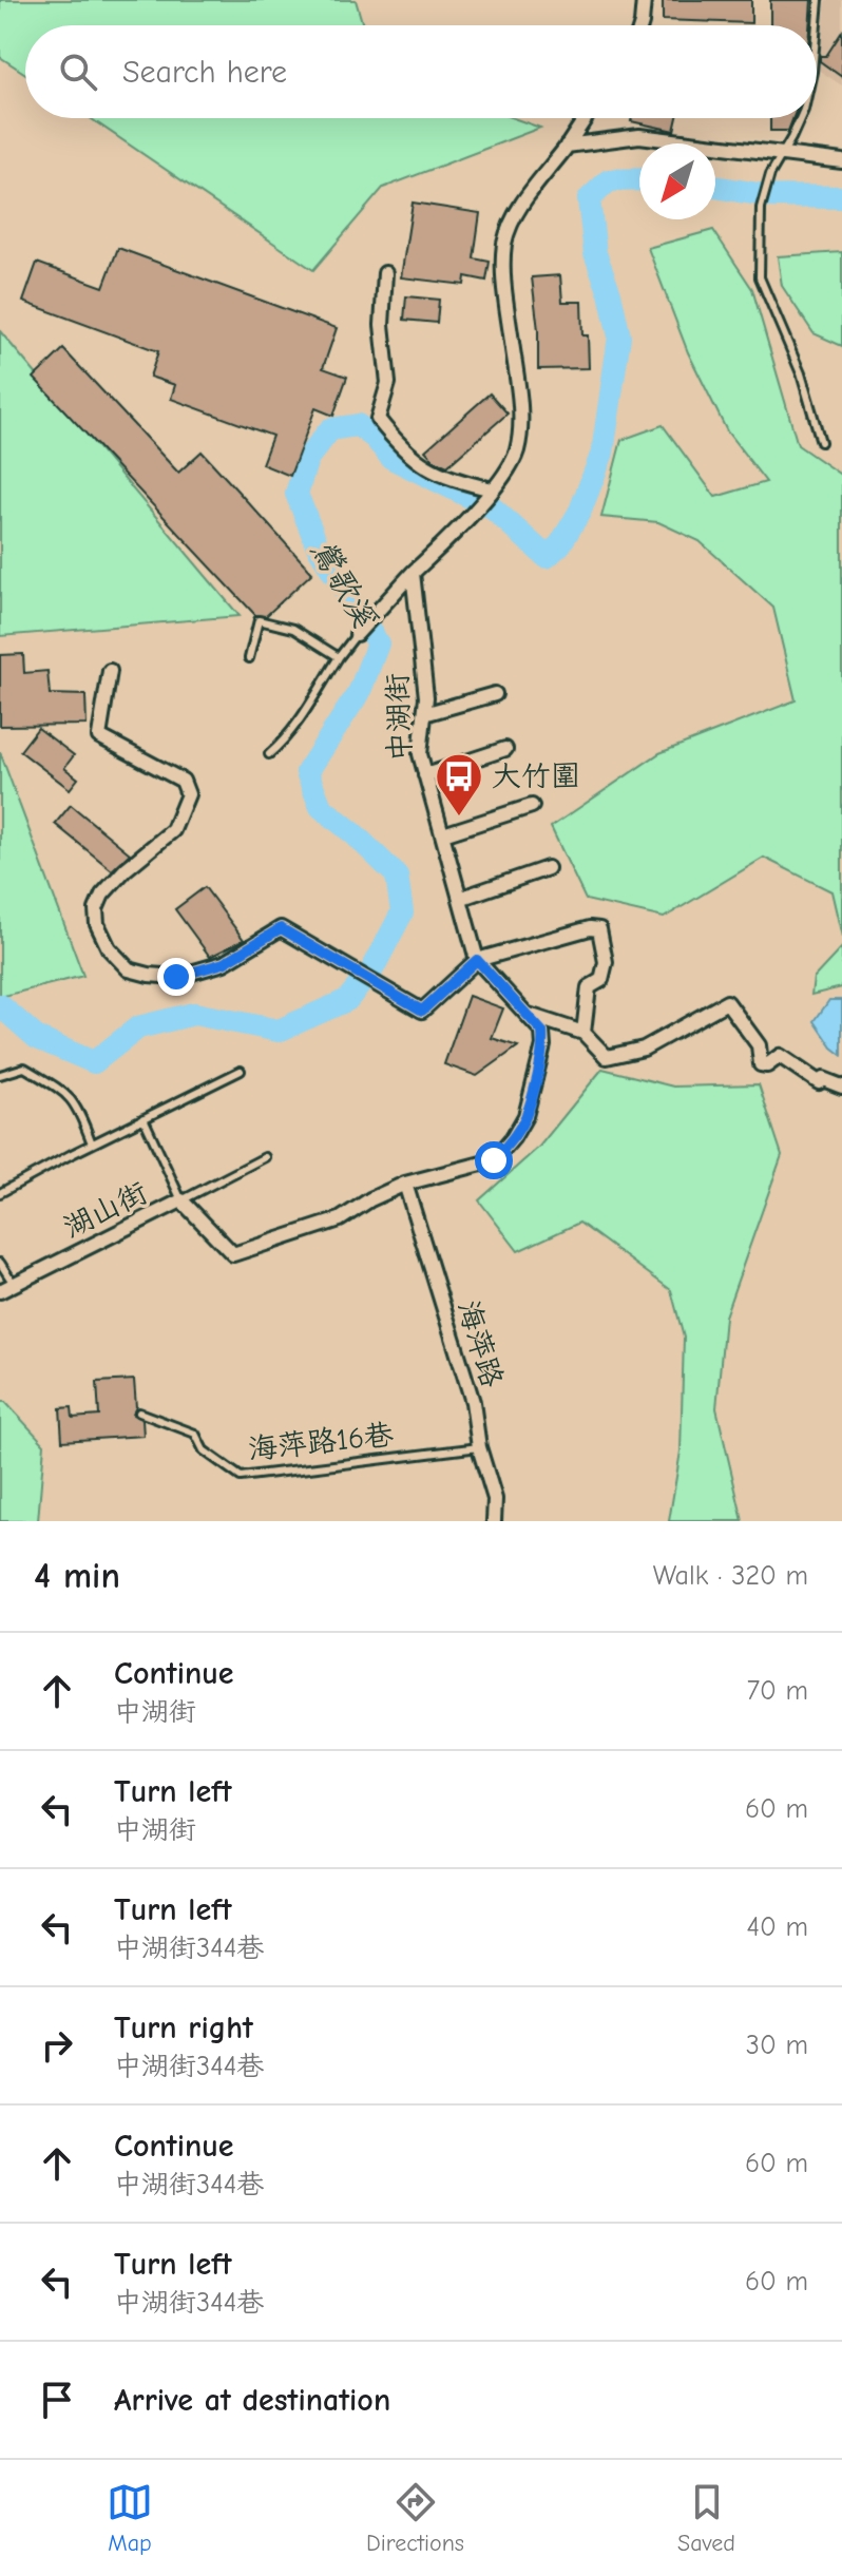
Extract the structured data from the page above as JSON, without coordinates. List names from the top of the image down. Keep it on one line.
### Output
{"streets":{"street":["中湖街","湖山街","海萍路"],"lane":["海萍路16巷"]},"crossings":[["中湖街","湖山街"],["中湖街","海萍路"],["湖山街","海萍路"],["海萍路","海萍路16巷"]],"water":["鶯歌溪"],"places":{"bus stop":["大竹圍"]},"north":"bottom left","page":{"search":"Search here","heading":["4 min","Walk · 320 m"],"list":[["Continue","中湖街","70 m"],["Turn left","中湖街","60 m"],["Turn left","中湖街344巷","40 m"],["Turn right","中湖街344巷","30 m"],["Continue","中湖街344巷","60 m"],["Turn left","中湖街344巷","60 m"],"Arrive at destination"],"nav":["Map","Directions","Saved"]}}
